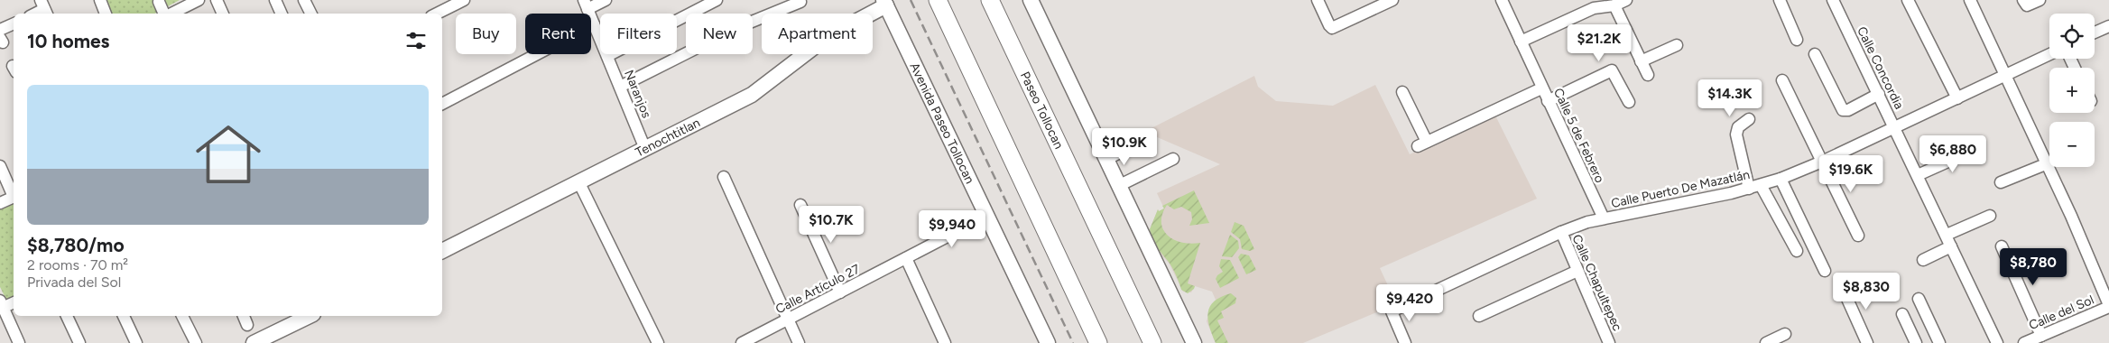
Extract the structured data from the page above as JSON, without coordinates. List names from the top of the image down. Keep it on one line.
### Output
{"streets":{"highway":["Paseo Tollocan"],"main road":["Avenida Paseo Tollocan","Tenochtitlan"],"street":["Calle Concordia","Naranjos","Calle 5 de Febrero","Calle Puerto De Mazatlán","Calle Chapultepec","Calle Artículo 27","Calle del Sol"]},"crossings":[["Calle Concordia","Calle Puerto De Mazatlán"],["Naranjos","Tenochtitlan"],["Avenida Paseo Tollocan","Tenochtitlan"],["Avenida Paseo Tollocan","Calle Artículo 27"],["Calle 5 de Febrero","Calle Puerto De Mazatlán"],["Calle Puerto De Mazatlán","Calle Chapultepec"]],"page":{"map_buttons":["+","−"],"chip":["Buy","Rent","Filters","New","Apartment"],"heading":"10 homes","price":["$21.2K","$14.3K","$10.9K","$6,880","$19.6K","$10.7K","$9,940","$8,780","$8,830","$9,420"],"list":[{"name":"$8,780/mo","note":"2 rooms · 70 m² · Privada del Sol"}]}}
